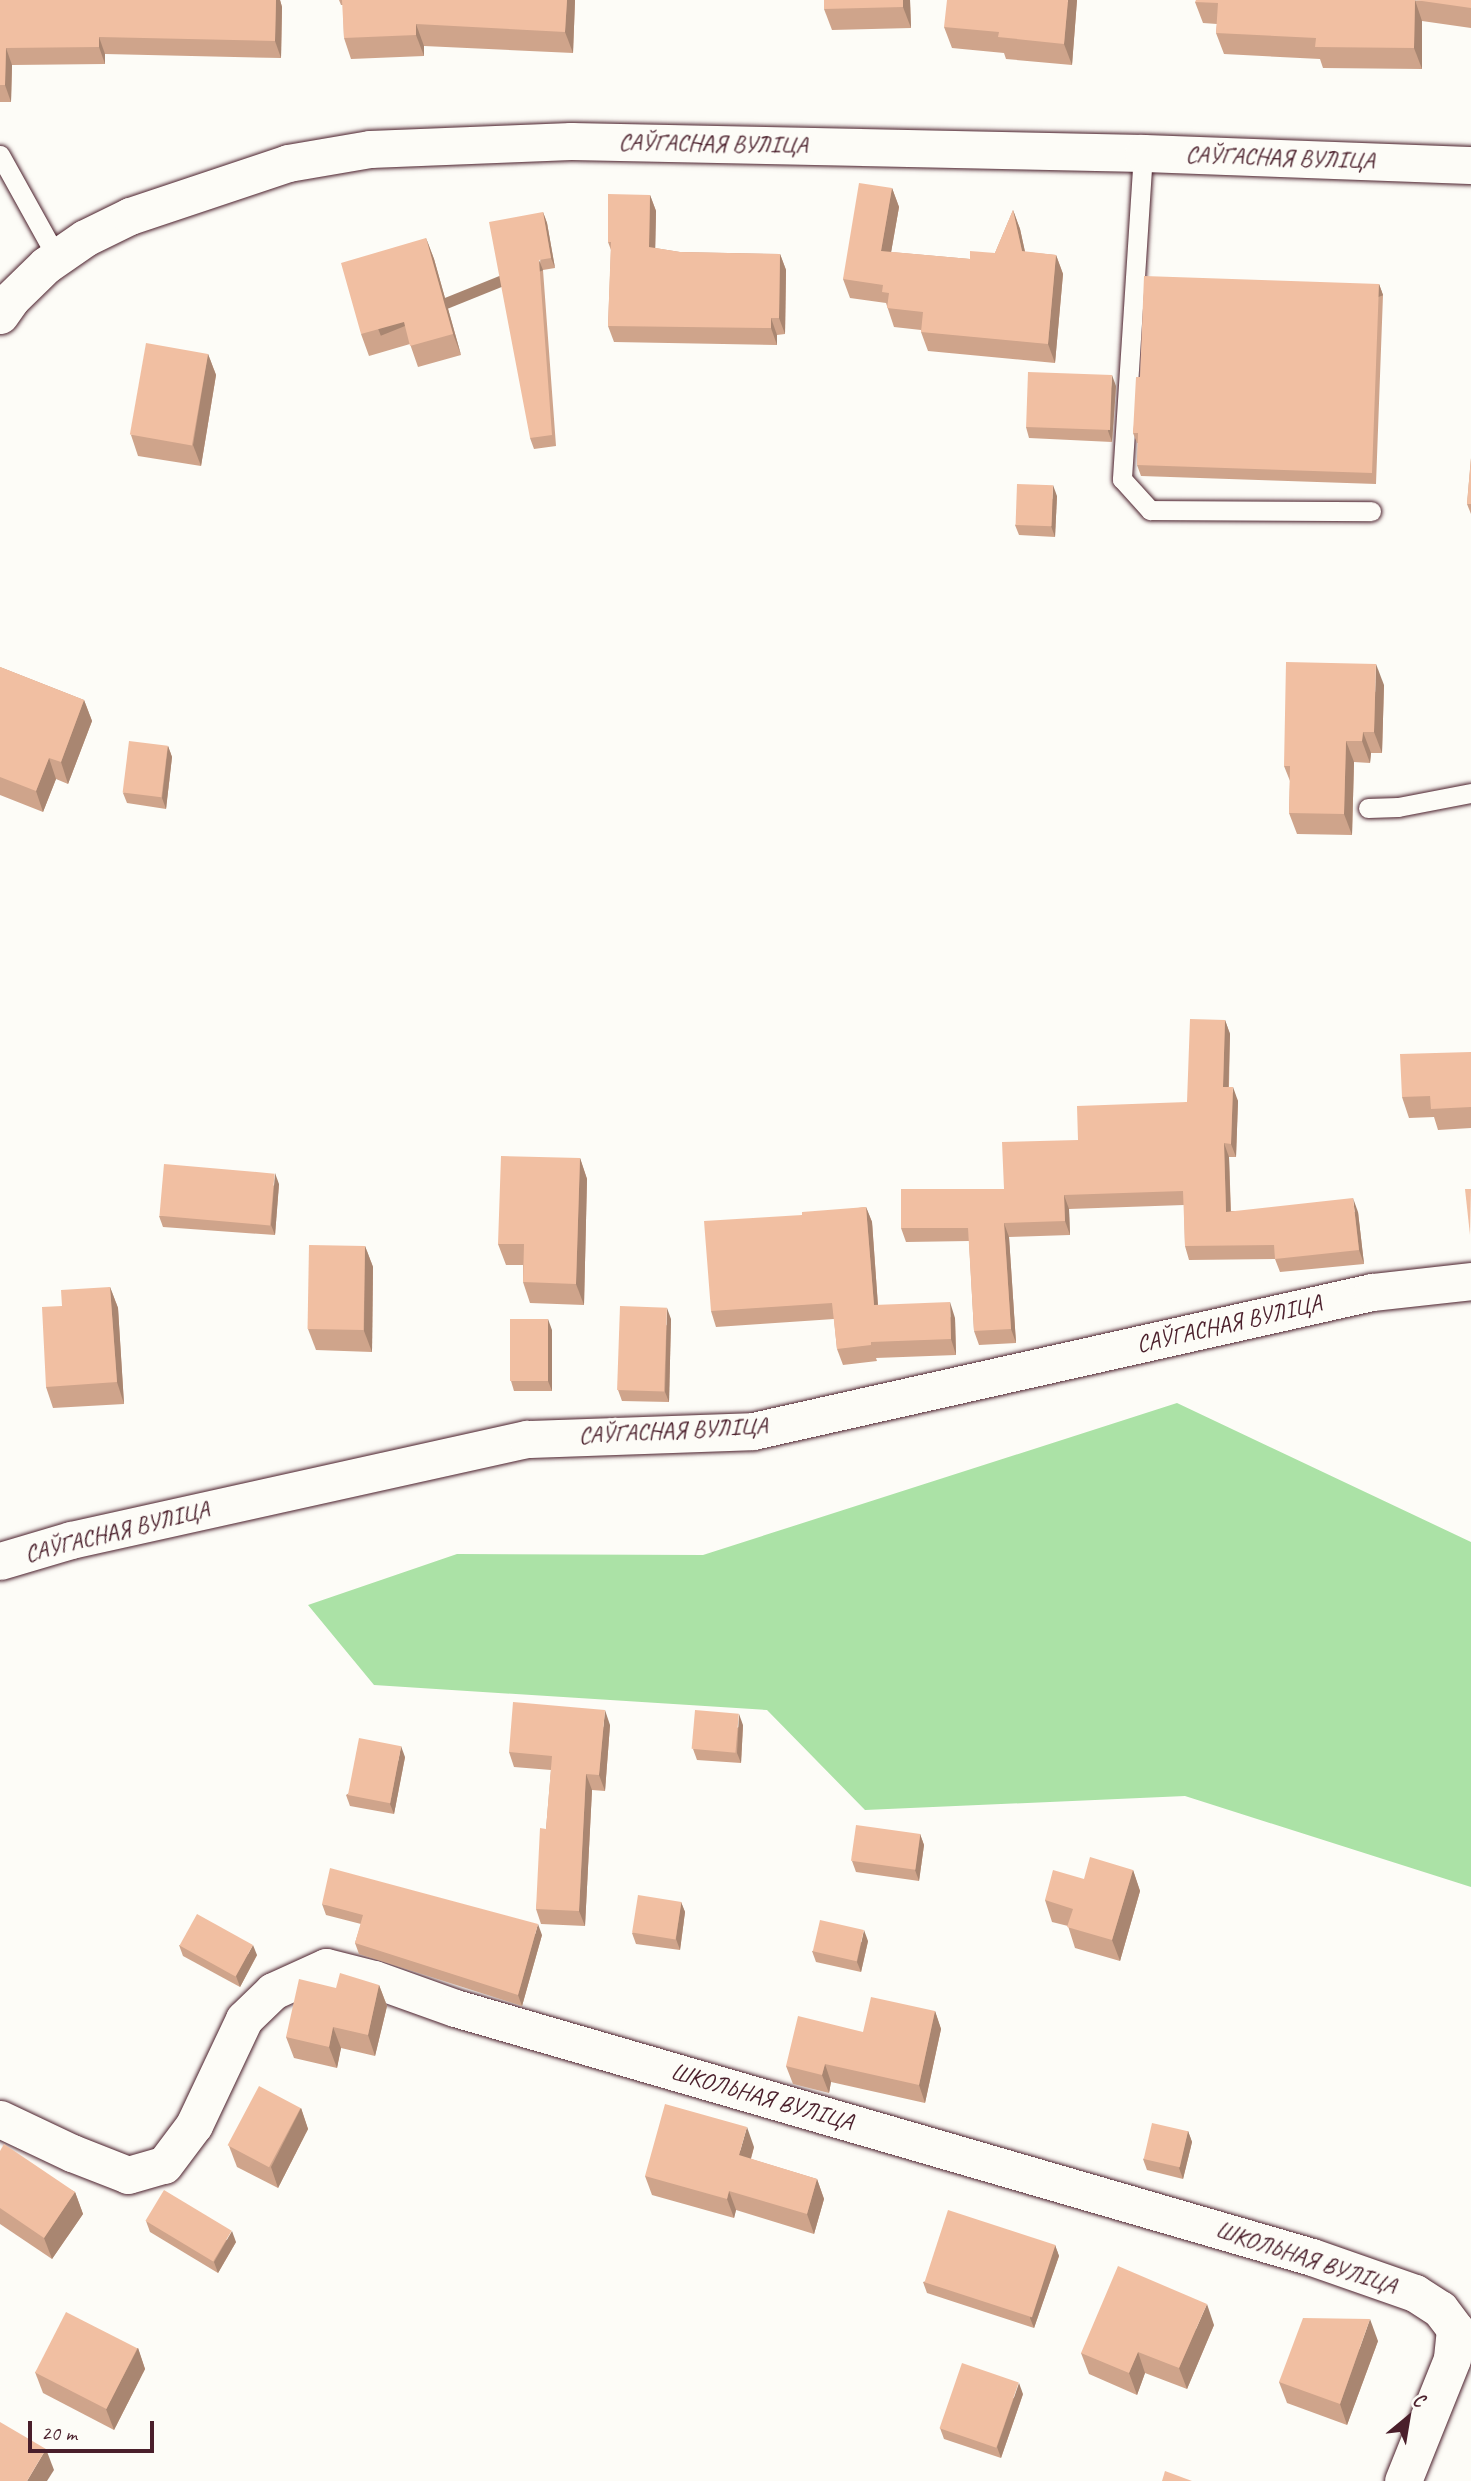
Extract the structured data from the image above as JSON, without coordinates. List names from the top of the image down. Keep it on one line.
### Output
{"streets":{"street":["САЎГАСНАЯ ВУЛІЦА","ШКОЛЬНАЯ ВУЛІЦА"]},"scale_bar":"20 m","north":"top right"}
